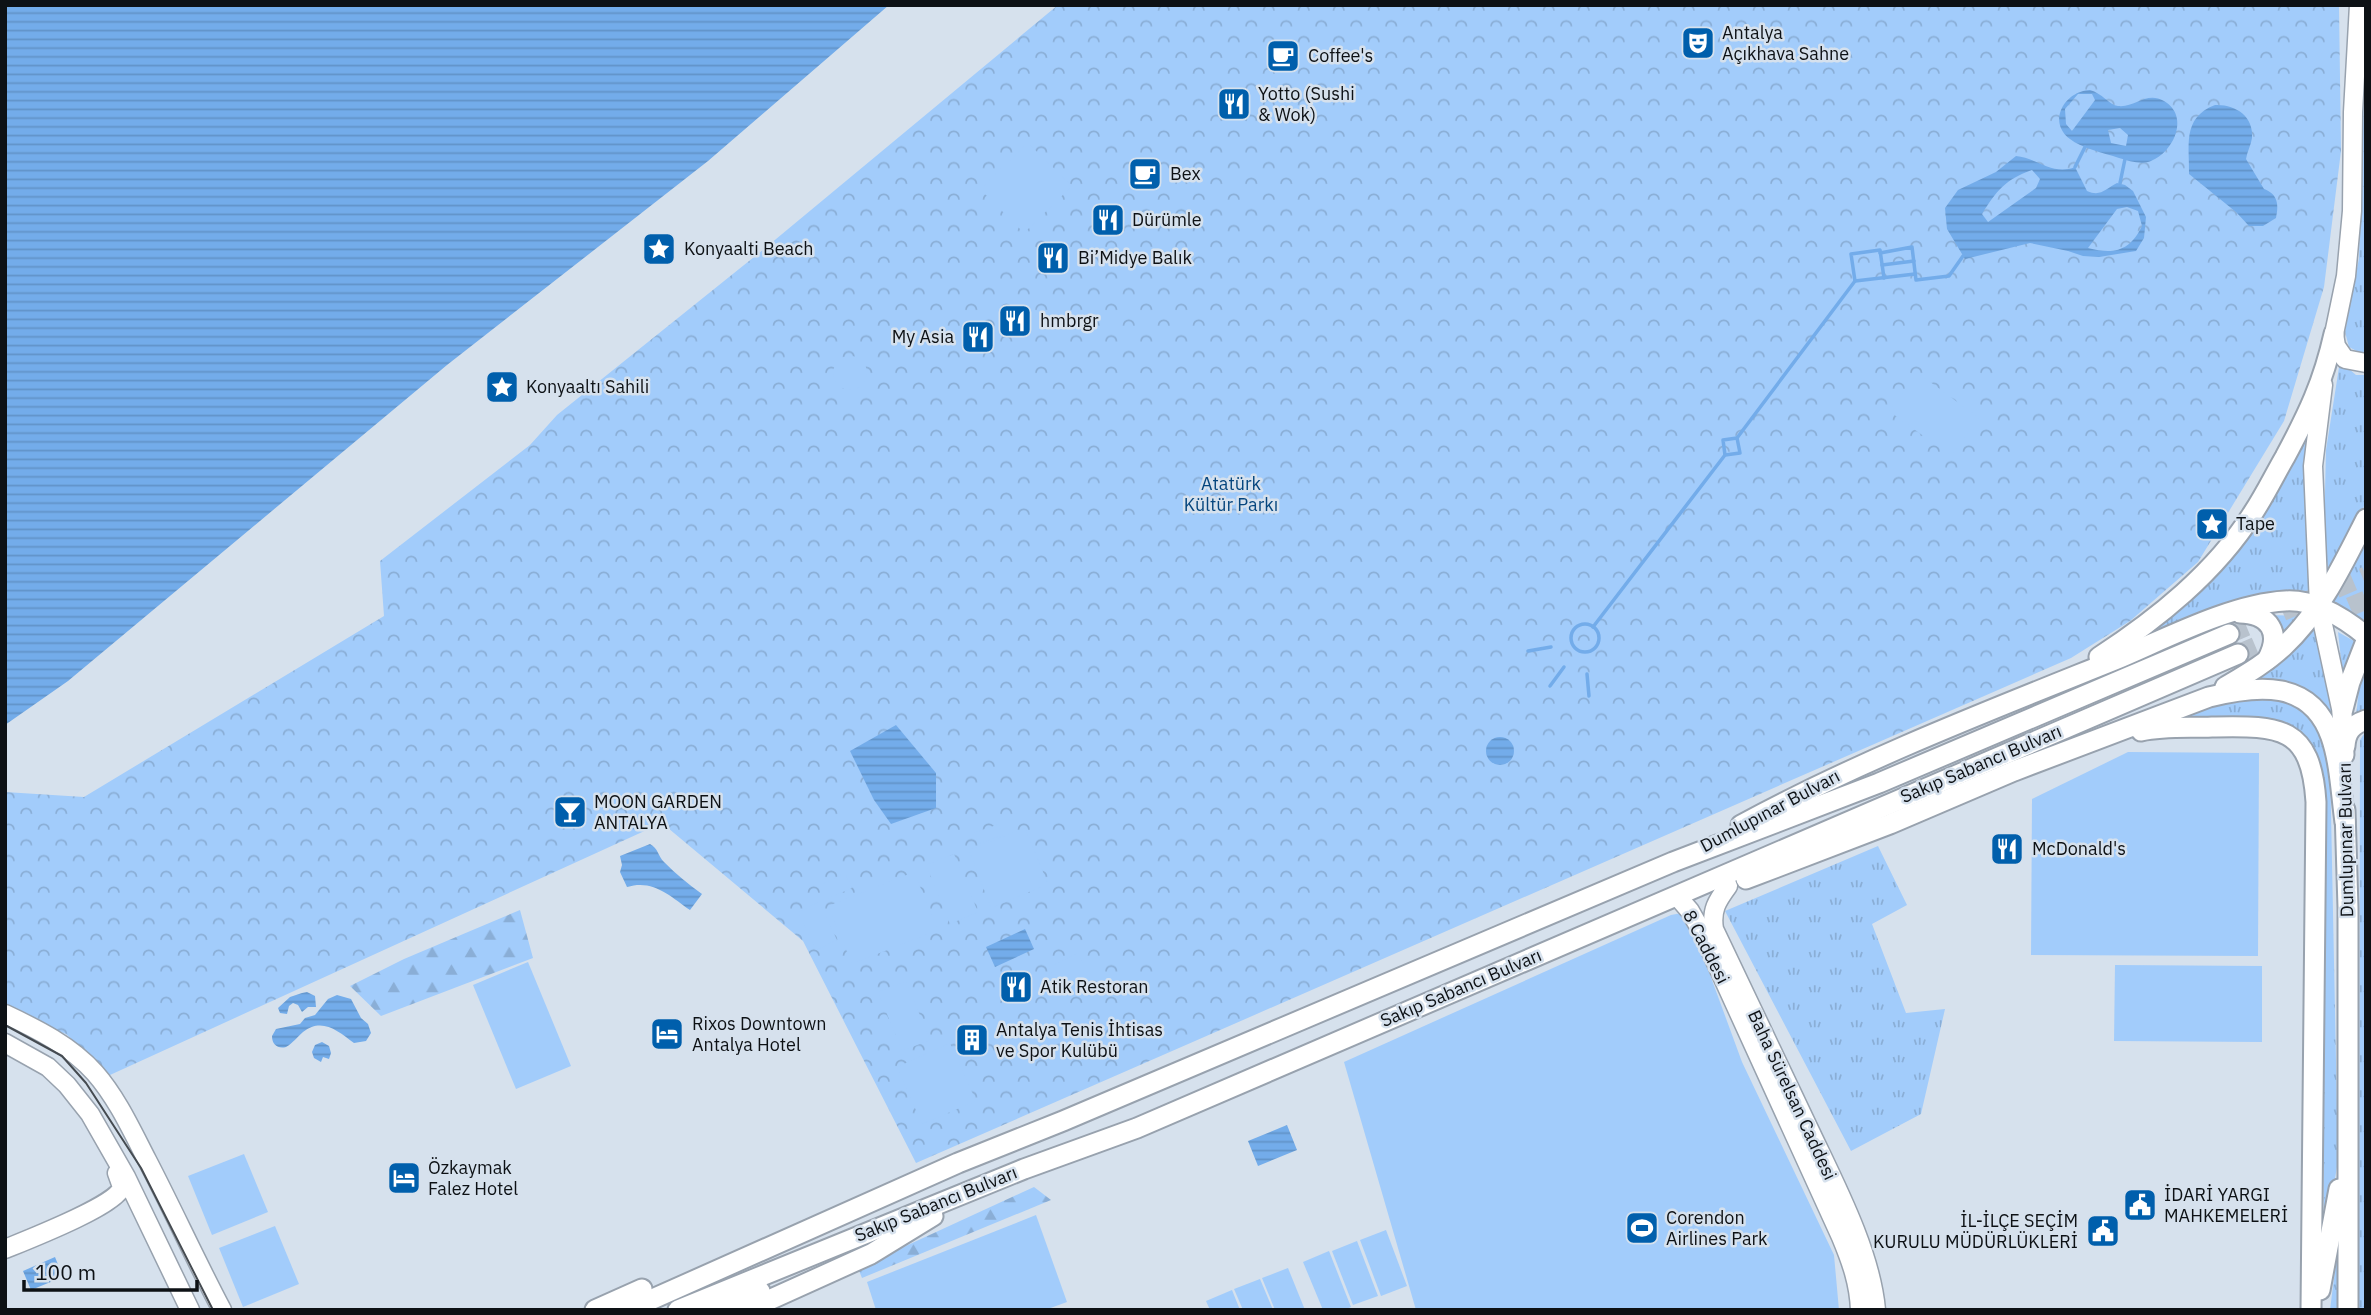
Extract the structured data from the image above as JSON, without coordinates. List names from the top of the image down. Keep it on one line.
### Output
{"streets":{"main road":["Sakıp Sabancı Bulvarı","Dumlupınar Bulvarı","8 Caddesi","Baha Sürelsan Caddesi"]},"crossings":[["Sakıp Sabancı Bulvarı","Dumlupınar Bulvarı"],["Sakıp Sabancı Bulvarı","8 Caddesi"]],"parks":["Atatürk Kültür Parkı"],"places":{"theatre":["Antalya Açıkhava Sahne"],"cafe":["Coffee's","Bex"],"restaurant":["Yotto (Sushi & Wok)","Dürümle","Bi’Midye Balık","hmbrgr","My Asia","McDonald's","Atik Restoran"],"place":["Konyaalti Beach","Konyaaltı Sahili","Tape"],"bar":["MOON GARDEN ANTALYA"],"hotel":["Rixos Downtown Antalya Hotel","Özkaymak Falez Hotel"],"building":["Antalya Tenis İhtisas ve Spor Kulübü"],"public building":["İDARİ YARGI MAHKEMELERİ","İL-İLÇE SEÇİM KURULU MÜDÜRLÜKLERİ"],"sports":["Corendon Airlines Park"]},"scale_bar":"100 m"}
